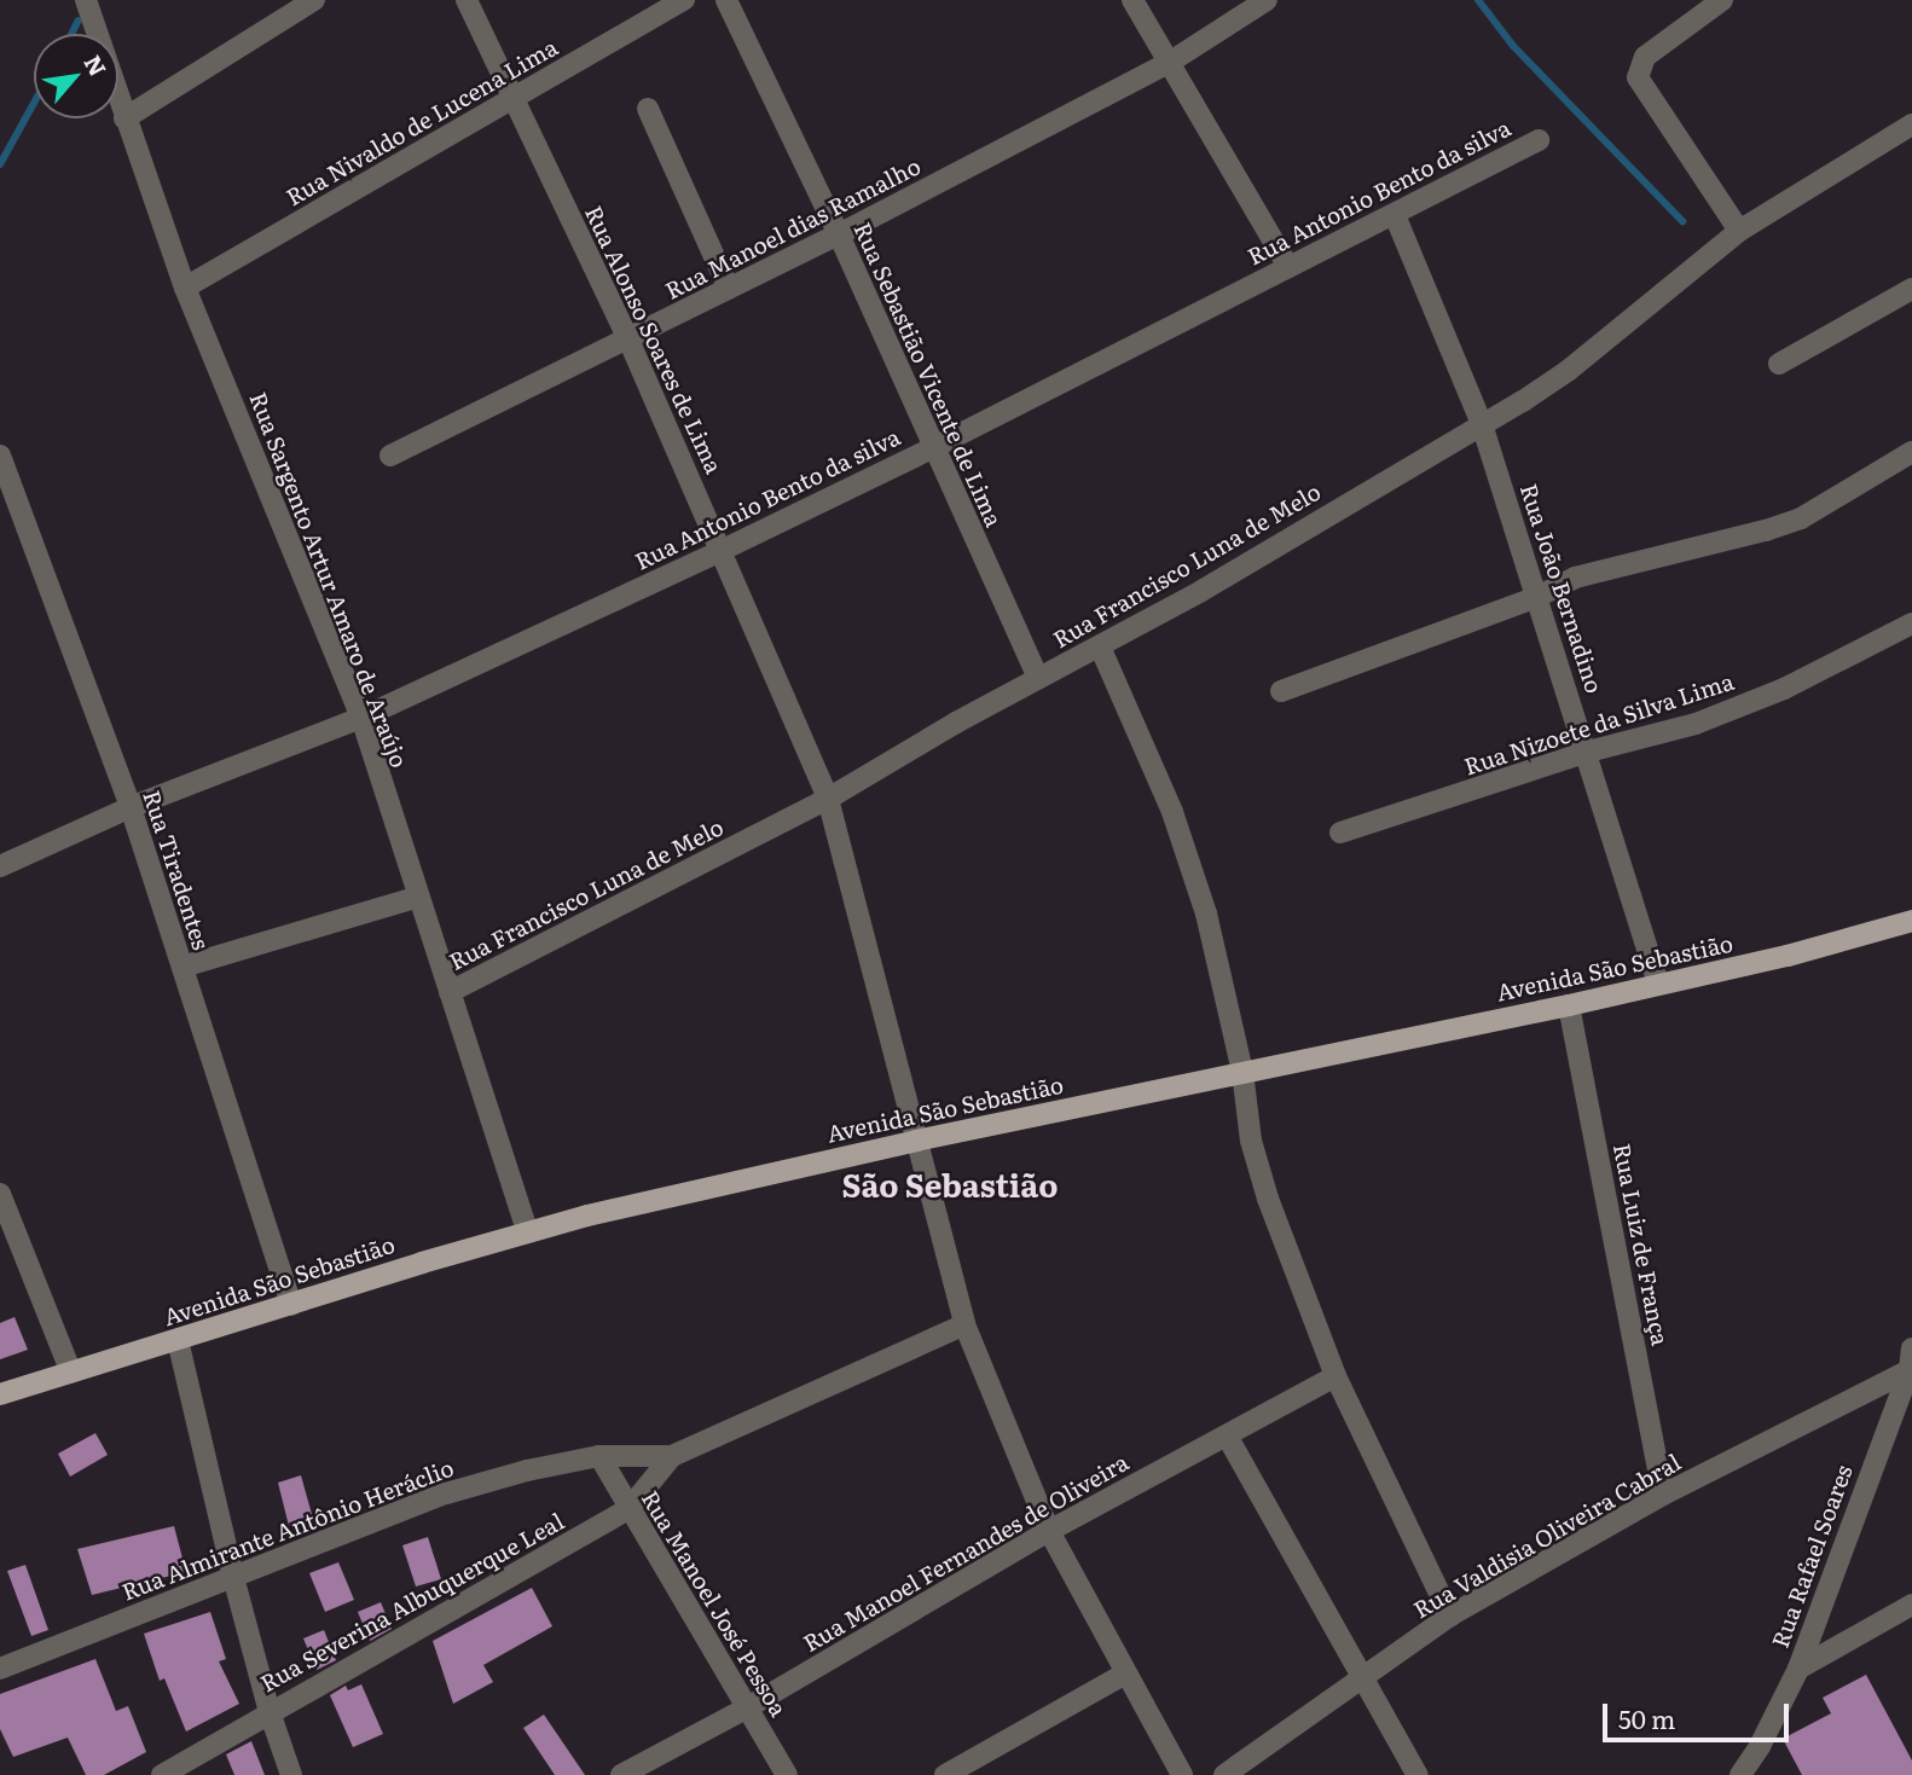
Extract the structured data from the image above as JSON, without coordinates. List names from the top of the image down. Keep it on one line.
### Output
{"streets":{"main road":["Avenida São Sebastião"],"street":["Rua Nivaldo de Lucena Lima","Rua Antonio Bento da silva","Rua Manoel dias Ramalho","Rua Alonso Soares de Lima","Rua Sebastião Vicente de Lima","Rua Francisco Luna de Melo","Rua Sargento Artur Amaro de Araújo","Rua João Bernadino","Rua Nizoete da Silva Lima","Rua Tiradentes","Rua Luiz de França","Rua Almirante Antônio Heráclio","Rua Valdisia Oliveira Cabral","Rua Manoel Fernandes de Oliveira","Rua Rafael Soares","Rua Severina Albuquerque Leal","Rua Manoel José Pessoa"]},"crossings":[["Rua Nivaldo de Lucena Lima","Rua Alonso Soares de Lima"],["Rua Nivaldo de Lucena Lima","Rua Sargento Artur Amaro de Araújo"],["Rua Antonio Bento da silva","Rua Alonso Soares de Lima"],["Rua Antonio Bento da silva","Rua Sebastião Vicente de Lima"],["Rua Antonio Bento da silva","Rua Sargento Artur Amaro de Araújo"],["Rua Antonio Bento da silva","Rua João Bernadino"],["Rua Antonio Bento da silva","Rua Tiradentes"],["Rua Manoel dias Ramalho","Rua Alonso Soares de Lima"],["Rua Manoel dias Ramalho","Rua Sebastião Vicente de Lima"],["Rua Alonso Soares de Lima","Rua Francisco Luna de Melo"],["Rua Alonso Soares de Lima","Avenida São Sebastião"],["Rua Alonso Soares de Lima","Rua Manoel Fernandes de Oliveira"],["Rua Sebastião Vicente de Lima","Rua Francisco Luna de Melo"],["Rua Francisco Luna de Melo","Rua Sargento Artur Amaro de Araújo"],["Rua Francisco Luna de Melo","Rua João Bernadino"],["Rua Sargento Artur Amaro de Araújo","Avenida São Sebastião"],["Rua João Bernadino","Rua Nizoete da Silva Lima"],["Rua João Bernadino","Avenida São Sebastião"],["Rua Tiradentes","Avenida São Sebastião"],["Avenida São Sebastião","Rua Luiz de França"],["Rua Luiz de França","Rua Valdisia Oliveira Cabral"],["Rua Almirante Antônio Heráclio","Rua Severina Albuquerque Leal"],["Rua Almirante Antônio Heráclio","Rua Manoel José Pessoa"],["Rua Valdisia Oliveira Cabral","Rua Rafael Soares"],["Rua Manoel Fernandes de Oliveira","Rua Manoel José Pessoa"],["Rua Severina Albuquerque Leal","Rua Manoel José Pessoa"]],"districts":["São Sebastião"],"scale_bar":"50 m","north":"top right"}
